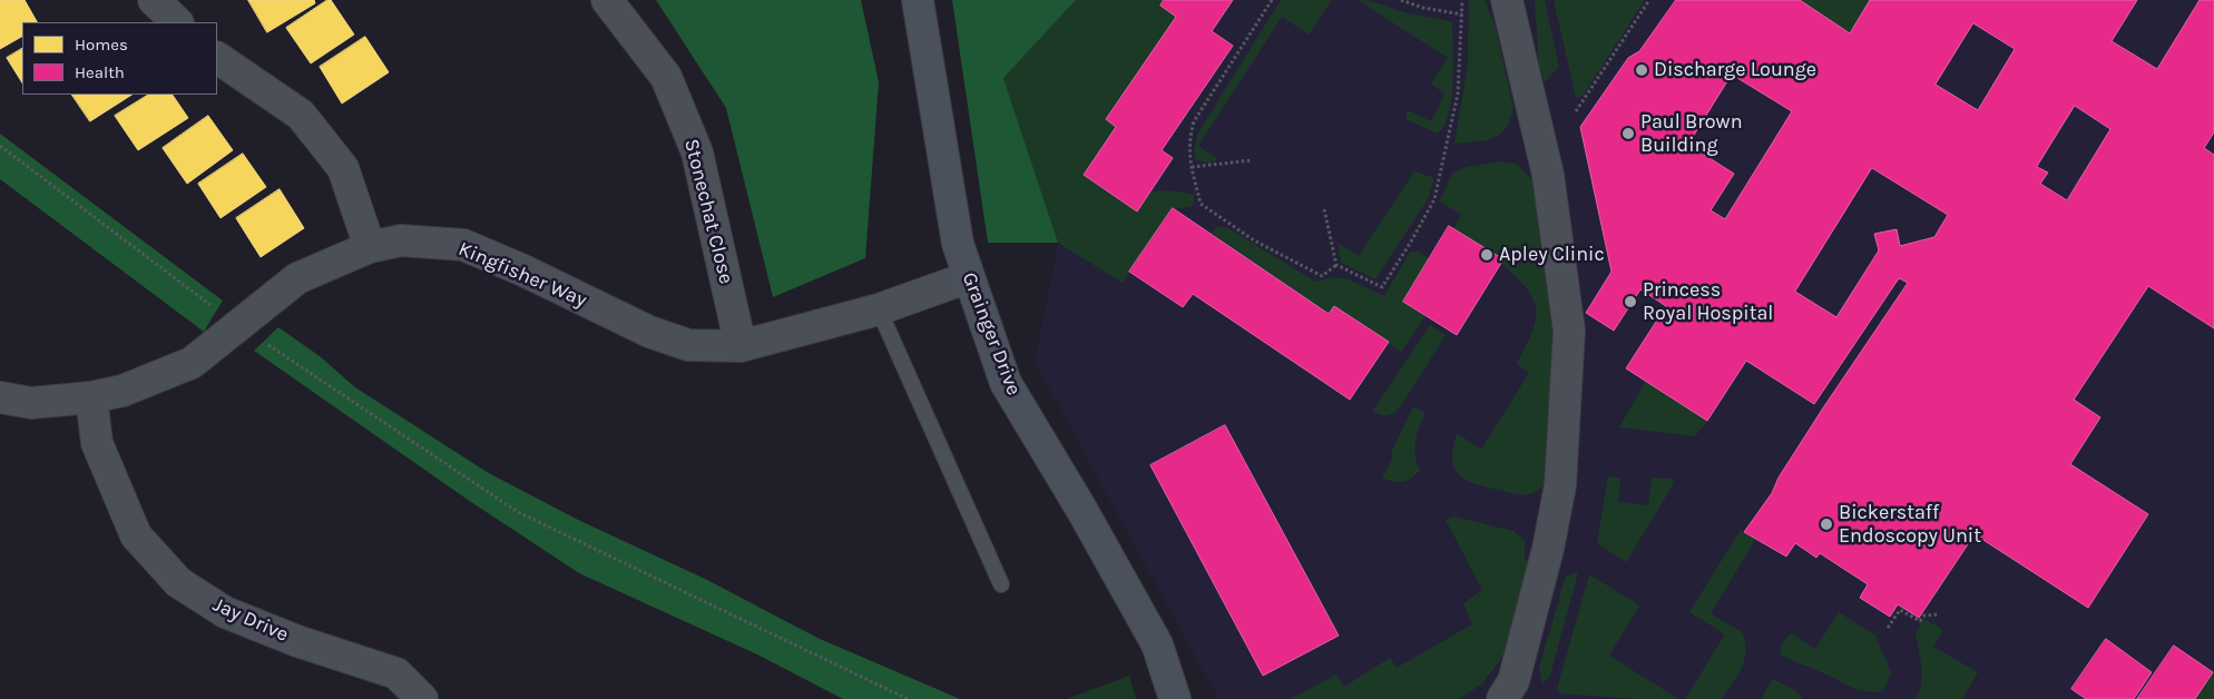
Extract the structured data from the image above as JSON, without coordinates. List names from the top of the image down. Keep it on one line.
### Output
{"streets":{"street":["Stonechat Close","Kingfisher Way","Grainger Drive","Jay Drive"]},"crossings":[["Stonechat Close","Kingfisher Way"],["Kingfisher Way","Grainger Drive"],["Kingfisher Way","Jay Drive"]],"places":["Discharge Lounge","Paul Brown Building","Apley Clinic","Princess Royal Hospital","Bickerstaff Endoscopy Unit"],"legend":["Homes","Health"]}
